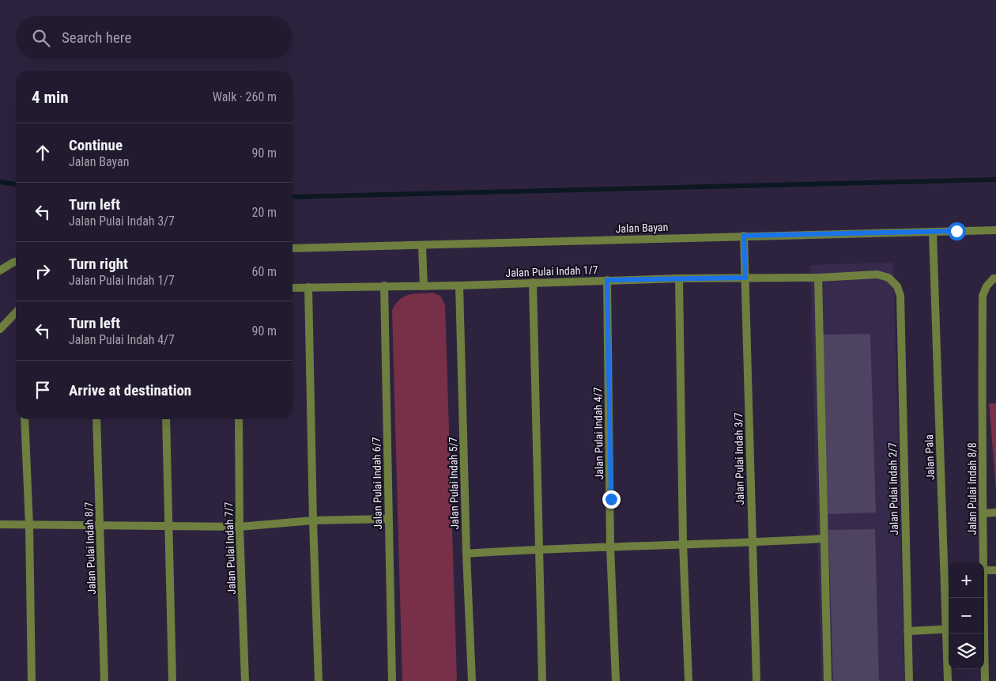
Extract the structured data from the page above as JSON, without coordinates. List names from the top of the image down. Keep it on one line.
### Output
{"streets":{"street":["Jalan Bayan","Jalan Pulai Indah 1/7","Jalan Pulai Indah 4/7","Jalan Pala","Jalan Pulai Indah 3/7","Jalan Pulai Indah 6/7","Jalan Pulai Indah 5/7","Jalan Pulai Indah 2/7","Jalan Pulai Indah 8/8","Jalan Pulai Indah 8/7","Jalan Pulai Indah 7/7"]},"crossings":[["Jalan Bayan","Jalan Pala"],["Jalan Bayan","Jalan Pulai Indah 3/7"],["Jalan Pulai Indah 1/7","Jalan Pulai Indah 4/7"],["Jalan Pulai Indah 1/7","Jalan Pulai Indah 3/7"],["Jalan Pulai Indah 1/7","Jalan Pulai Indah 6/7"],["Jalan Pulai Indah 1/7","Jalan Pulai Indah 5/7"],["Jalan Pulai Indah 1/7","Jalan Pulai Indah 2/7"]],"page":{"search":"Search here","heading":["4 min","Walk · 260 m"],"list":[["Continue","Jalan Bayan","90 m"],["Turn left","Jalan Pulai Indah 3/7","20 m"],["Turn right","Jalan Pulai Indah 1/7","60 m"],["Turn left","Jalan Pulai Indah 4/7","90 m"],"Arrive at destination"],"map_buttons":["+","−"]}}
